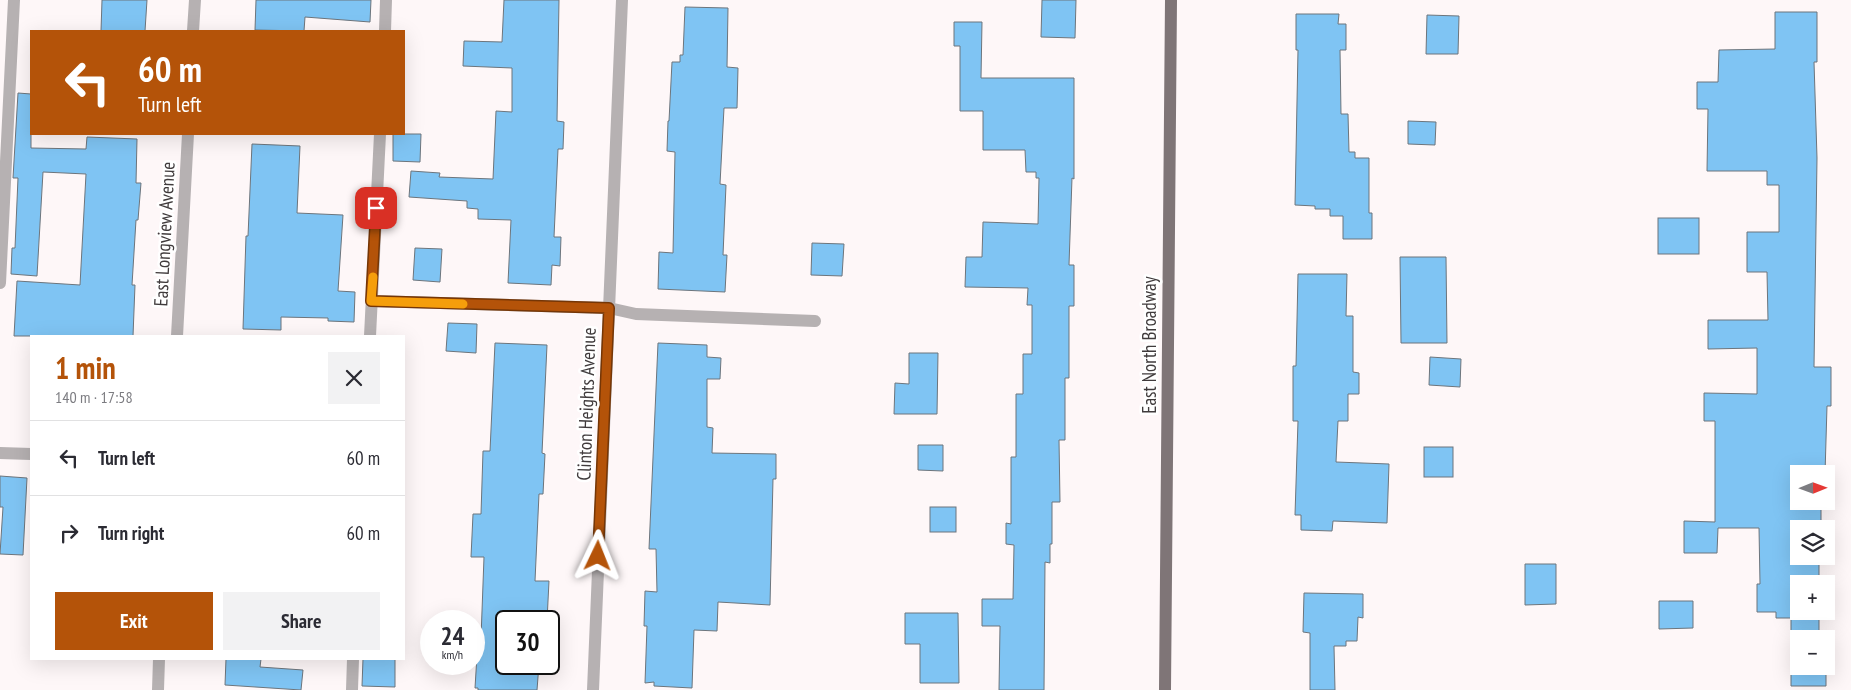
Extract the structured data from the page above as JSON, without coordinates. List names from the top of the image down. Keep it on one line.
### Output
{"streets":{"main road":["East North Broadway"],"street":["East Longview Avenue","Clinton Heights Avenue"]},"north":"right","page":{"turn":["60 m","Turn left"],"heading":["1 min","140 m · 17:58"],"list":[{"name":"Turn left","value":"60 m"},{"name":"Turn right","value":"60 m"}],"map_buttons":["+","−"],"buttons":["Exit","Share"],"speed":"24 km/h","limit":"30"}}
